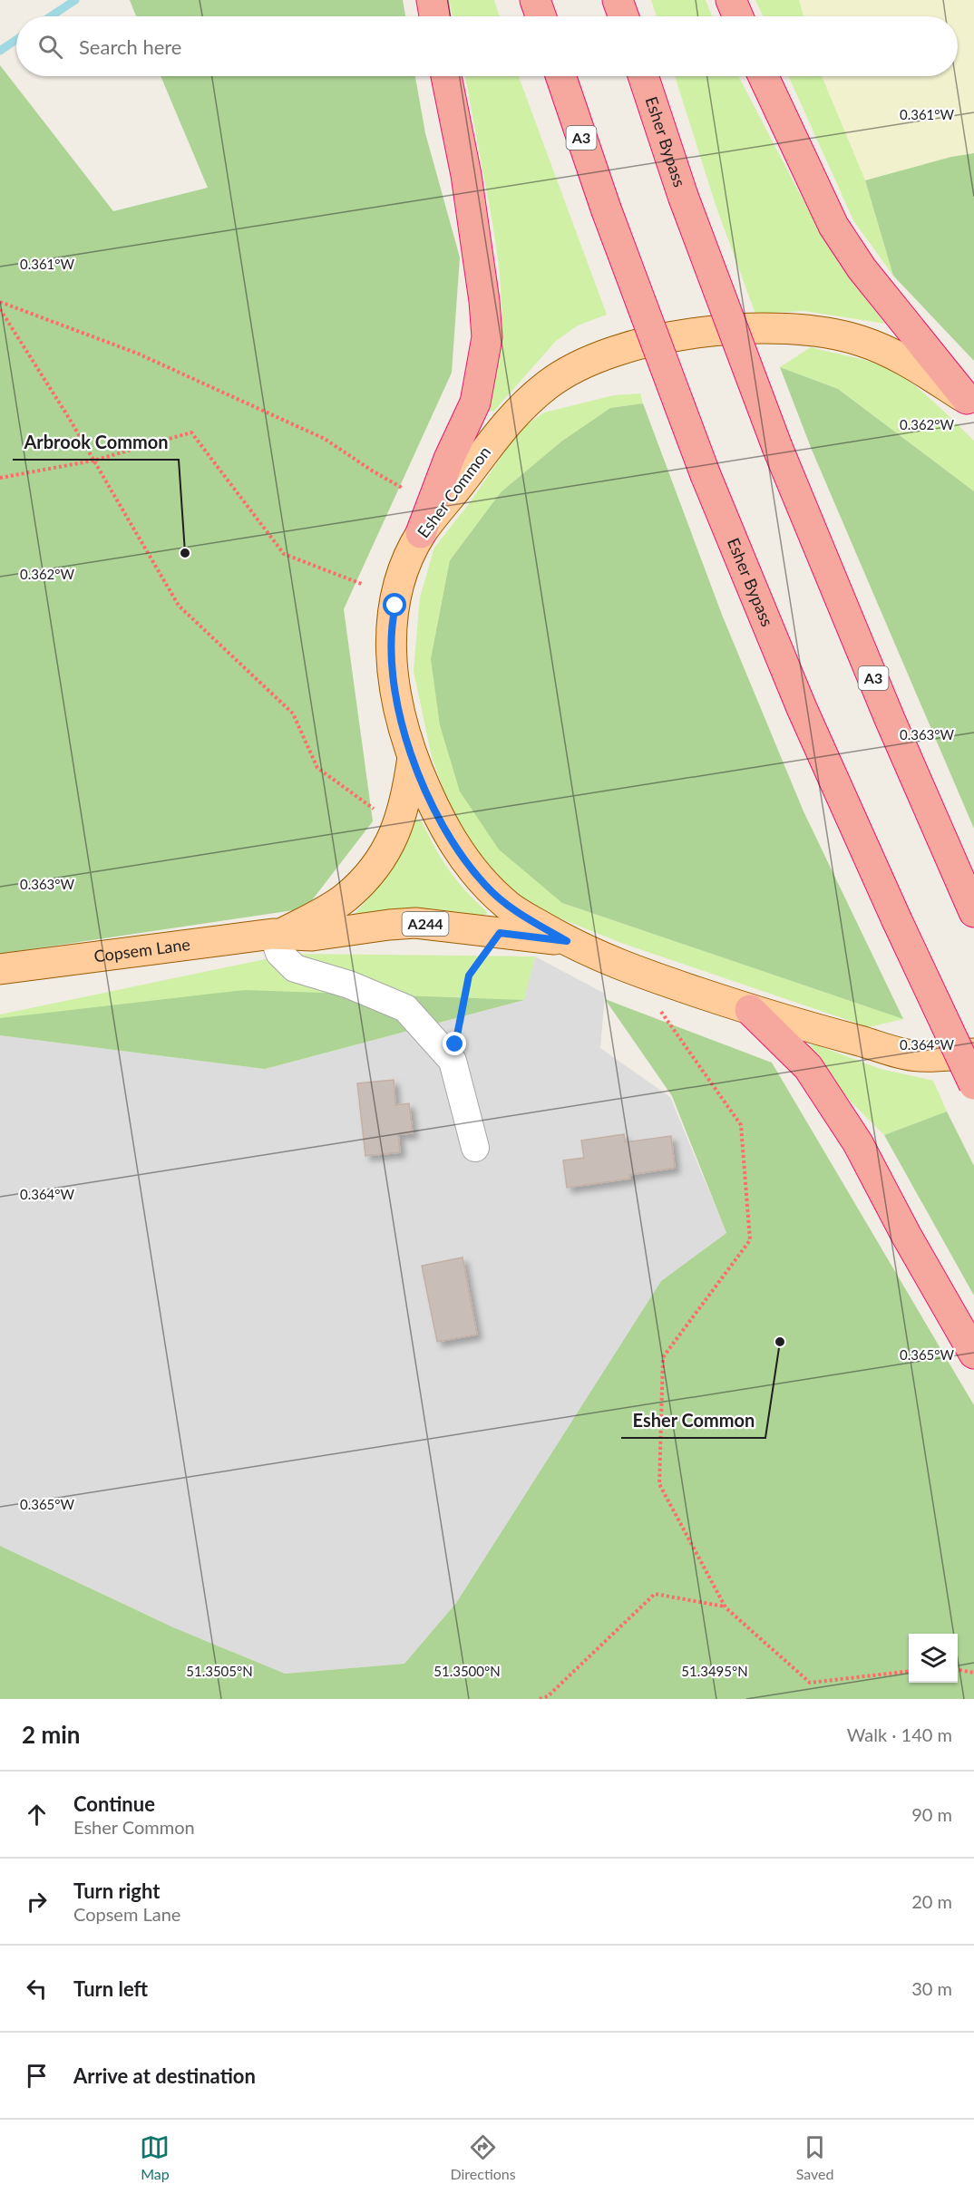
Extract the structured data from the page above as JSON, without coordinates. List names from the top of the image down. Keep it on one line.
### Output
{"streets":{"highway":["A3","Esher Bypass"],"main road":["Esher Common","A244","Copsem Lane"]},"crossings":[["Esher Common","Copsem Lane"]],"places":["Arbrook Common","Esher Common"],"page":{"search":"Search here","heading":["2 min","Walk · 140 m"],"list":[["Continue","Esher Common","90 m"],["Turn right","Copsem Lane","20 m"],["Turn left","30 m"],"Arrive at destination"],"nav":["Map","Directions","Saved"]},"coordinates":["0.361°W","0.362°W","0.363°W","0.364°W","0.365°W","51.3505°N","51.3500°N","51.3495°N"]}
